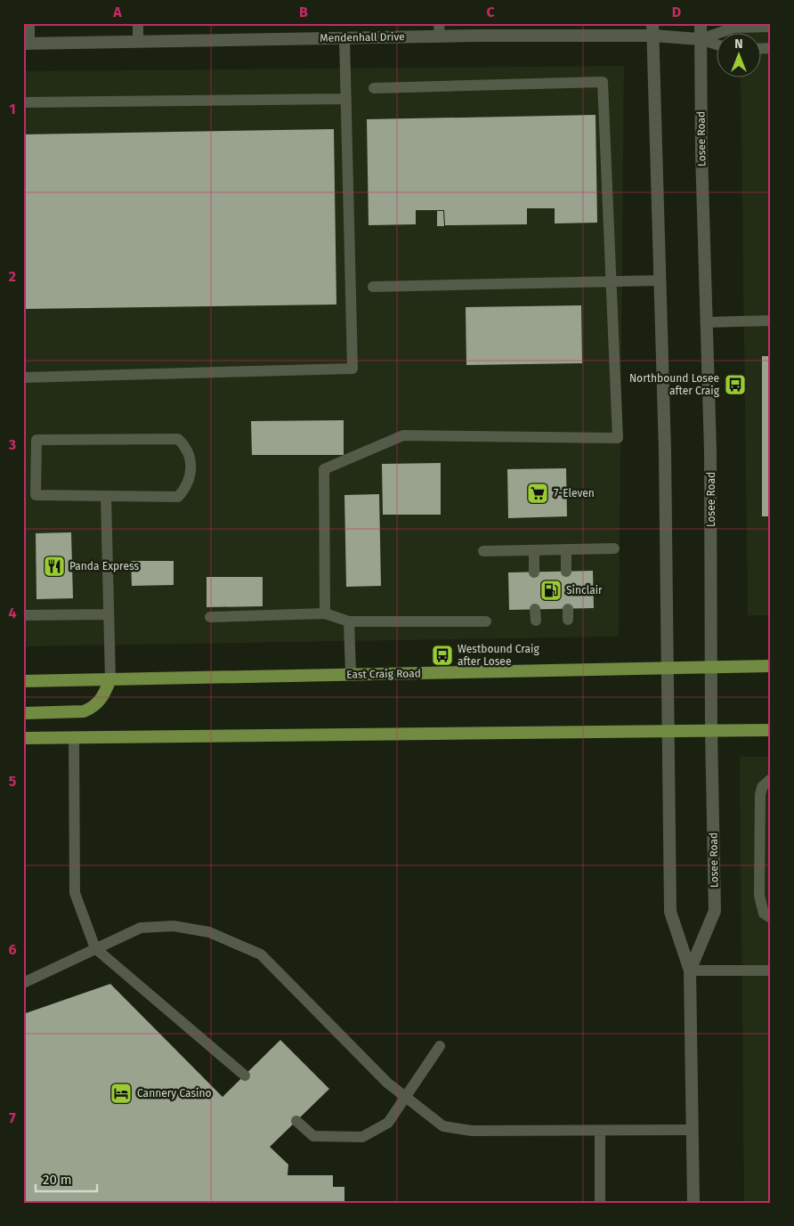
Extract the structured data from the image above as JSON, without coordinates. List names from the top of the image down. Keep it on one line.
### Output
{"streets":{"main road":["Mendenhall Drive","Losee Road","East Craig Road"]},"crossings":[["Mendenhall Drive","Losee Road"],["Losee Road","East Craig Road"]],"places":{"bus stop":["Northbound Losee after Craig","Westbound Craig after Losee"],"supermarket":["7-Eleven"],"restaurant":["Panda Express"],"fuel station":["Sinclair"],"hotel":["Cannery Casino"]},"scale_bar":"20 m","north":"top","grid":{"columns":["A","B","C","D"],"rows":["1","2","3","4","5","6","7"]}}
